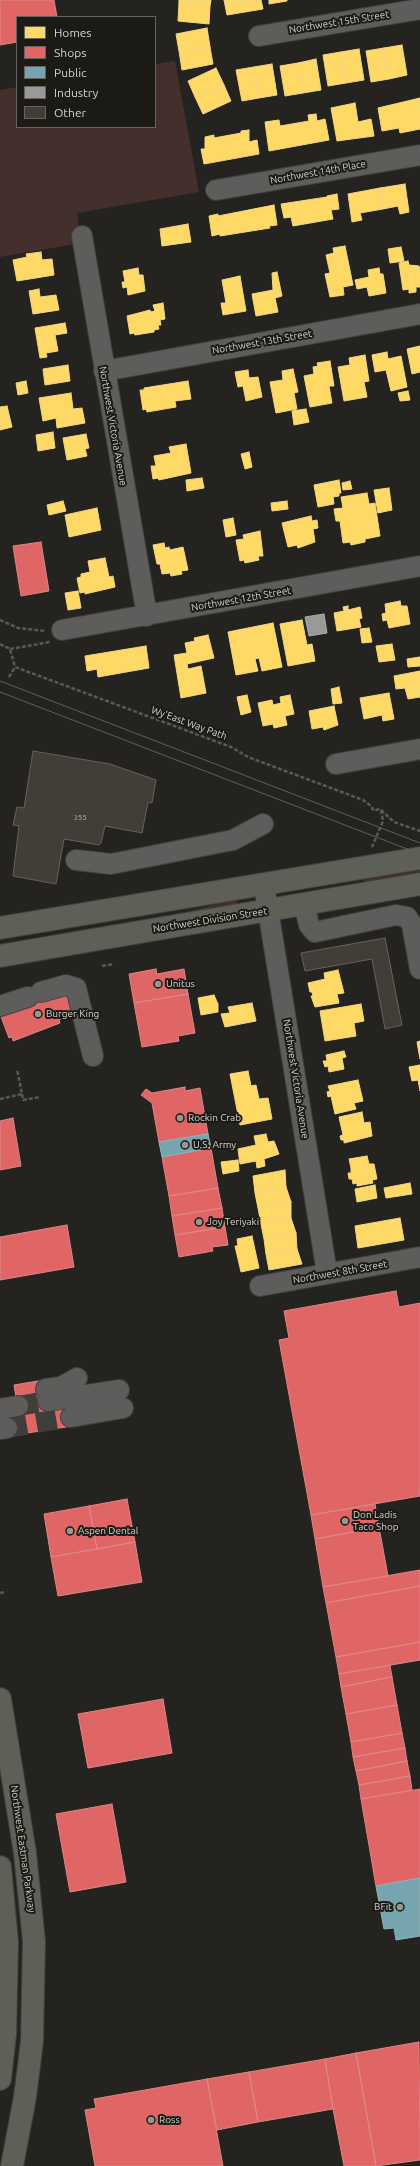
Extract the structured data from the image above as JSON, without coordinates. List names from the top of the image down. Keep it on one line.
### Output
{"streets":{"main road":["Northwest Division Street","Northwest Eastman Parkway"],"street":["Northwest 15th Street","Northwest 14th Place","Northwest 13th Street","Northwest Victoria Avenue","Northwest 12th Street","Northwest 8th Street"],"path":["Wy'East Way Path"]},"crossings":[["Northwest 13th Street","Northwest Victoria Avenue"],["Northwest Victoria Avenue","Northwest 12th Street"],["Northwest Victoria Avenue","Northwest Division Street"],["Northwest Victoria Avenue","Northwest 8th Street"]],"places":["Unitus","Burger King","Rockin Crab","U.S. Army","Joy Teriyaki","Don Ladis Taco Shop","Aspen Dental","BFit","Ross"],"house_numbers":["355"],"legend":["Homes","Shops","Public","Industry","Other"]}
